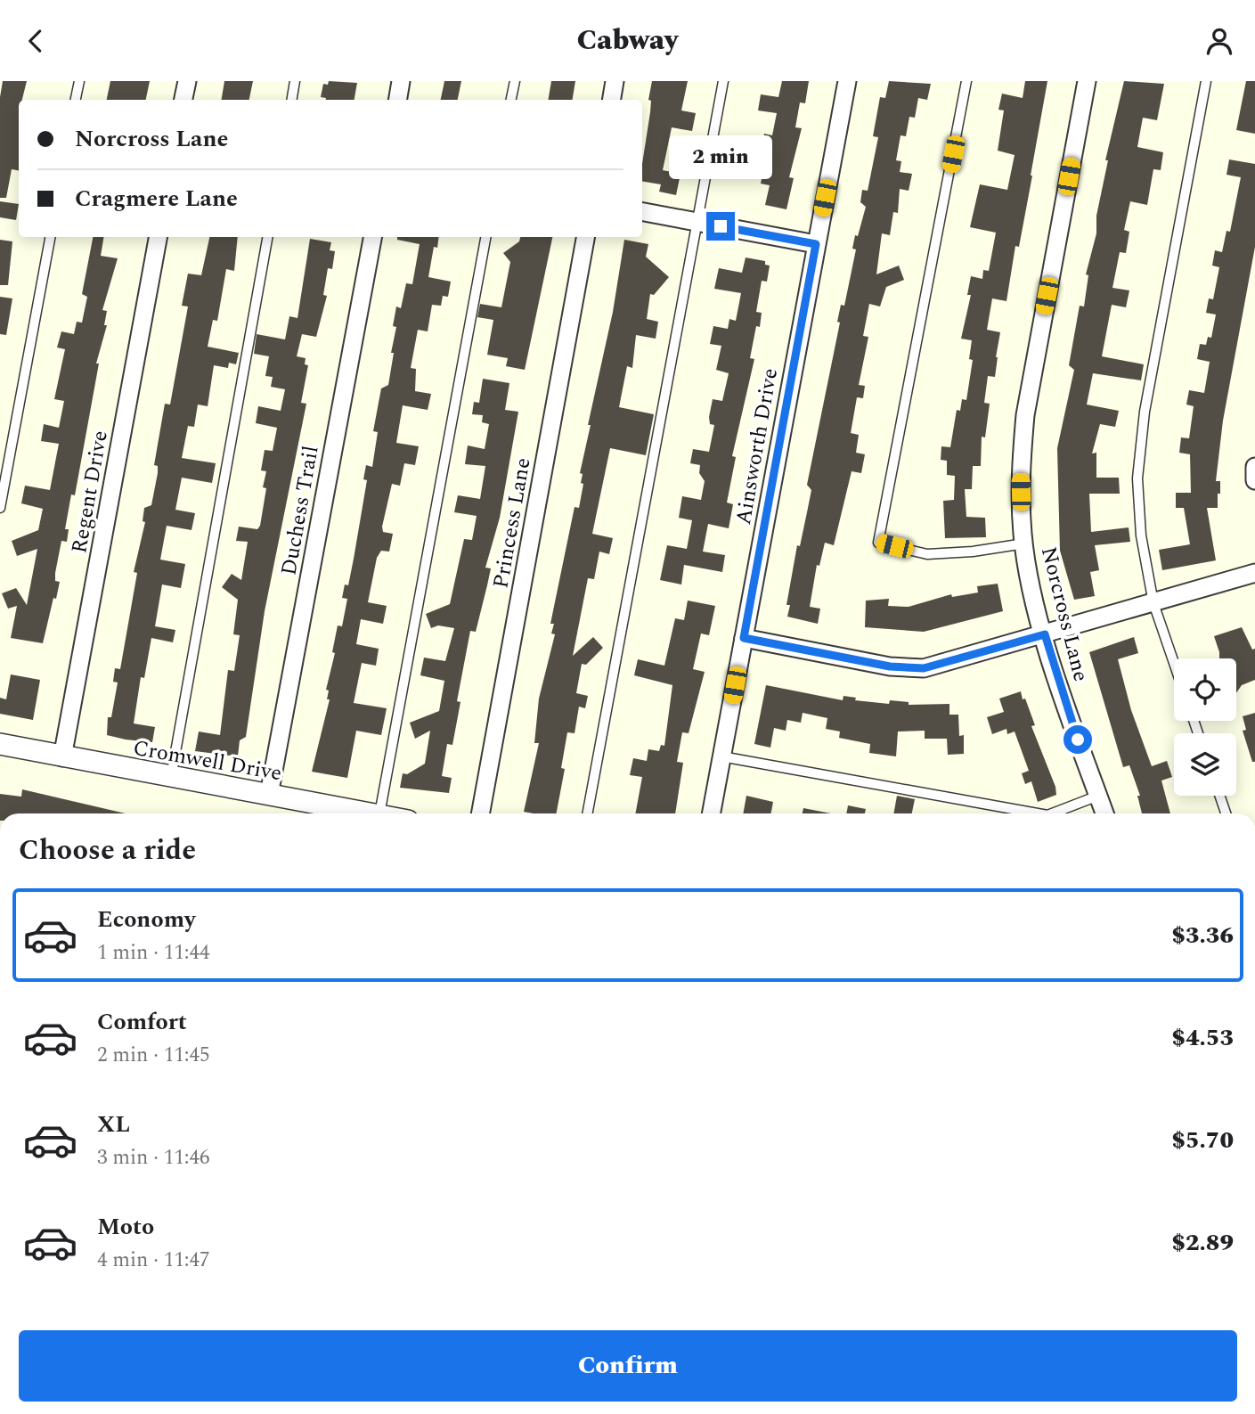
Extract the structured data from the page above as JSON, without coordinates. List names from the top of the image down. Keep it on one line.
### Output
{"streets":{"street":["Ainsworth Drive","Regent Drive","Duchess Trail","Princess Lane","Norcross Lane","Cromwell Drive"]},"crossings":[["Regent Drive","Cromwell Drive"],["Duchess Trail","Cromwell Drive"]],"page":{"header":"Cabway","banner":["Norcross Lane","Cragmere Lane"],"bubble":"2 min","heading":"Choose a ride","list":[{"name":"Economy","note":"1 min · 11:44","value":"$3.36"},{"name":"Comfort","note":"2 min · 11:45","value":"$4.53"},{"name":"XL","note":"3 min · 11:46","value":"$5.70"},{"name":"Moto","note":"4 min · 11:47","value":"$2.89"}],"buttons":"Confirm"}}
